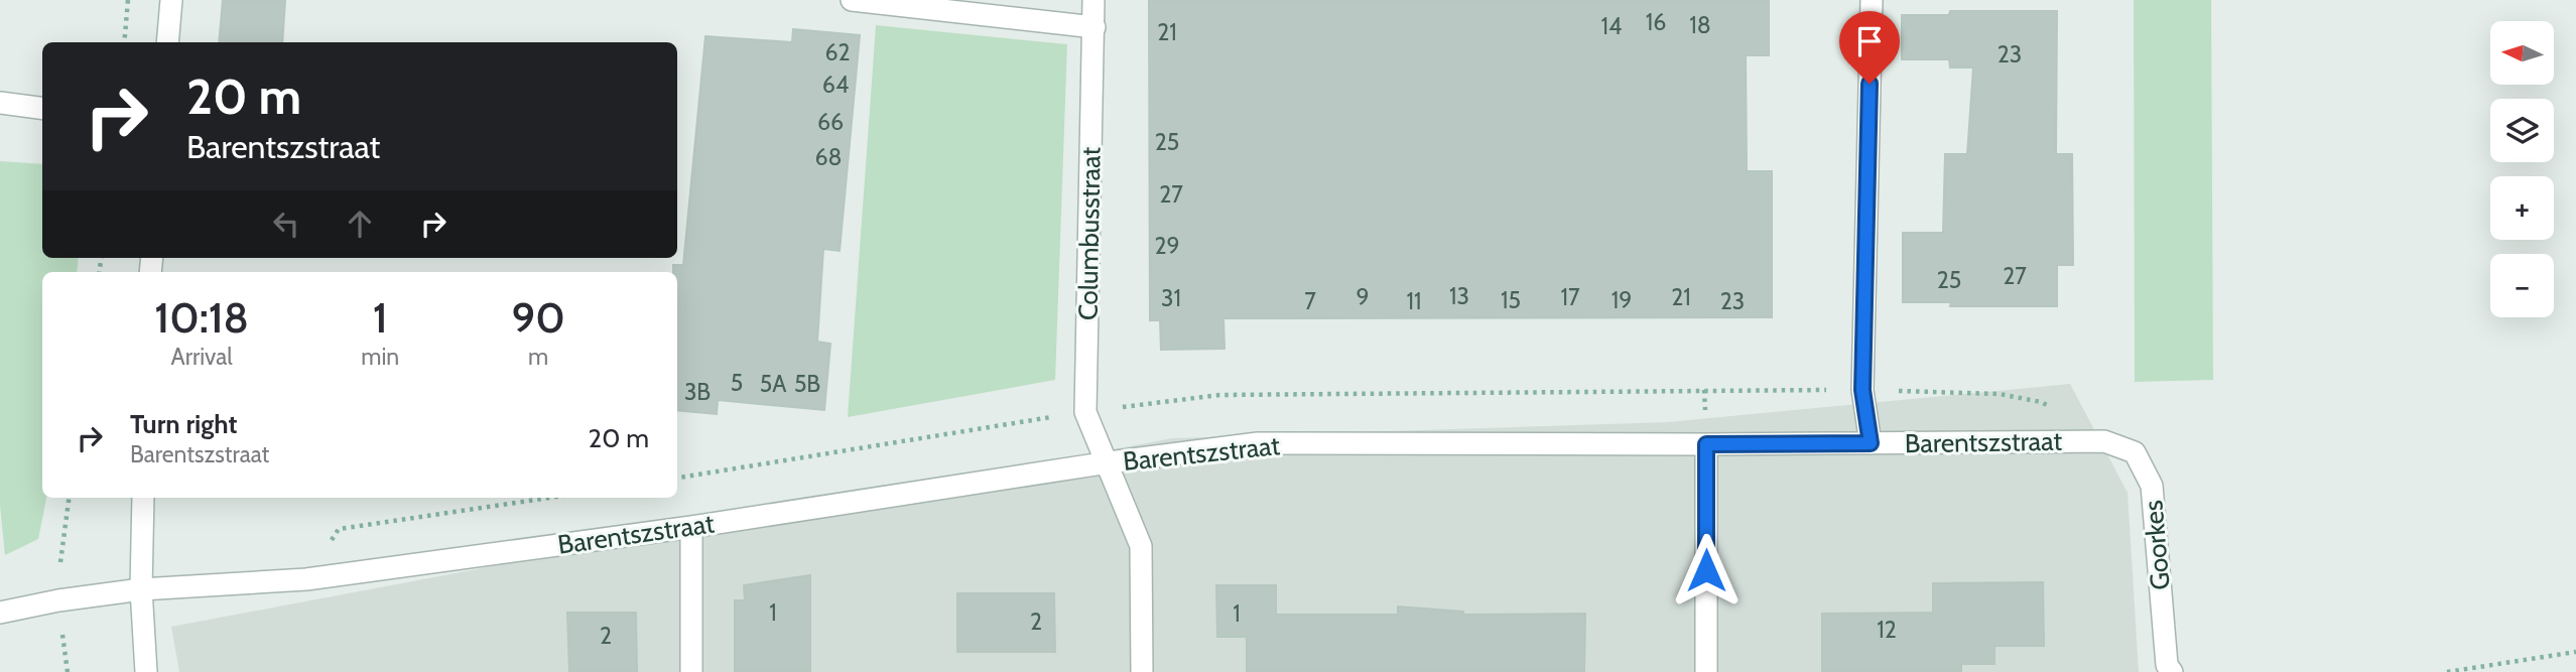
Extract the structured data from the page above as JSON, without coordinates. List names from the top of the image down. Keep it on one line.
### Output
{"streets":{"street":["Columbusstraat","Barentszstraat","Goorkes"]},"crossings":[["Columbusstraat","Barentszstraat"],["Barentszstraat","Goorkes"]],"house_numbers":["16","18","14","21","62","23","64","66","25","68","27","29","27","25","13","9","17","21","31","15","19","7","11","23","5","5A","5B","3B","1","1","2","12","2"],"north":"left","page":{"map_buttons":["+","−"],"turn":["20 m","Barentszstraat"],"eta":["10:18","Arrival","1","min","90","m"],"list":[{"name":"Turn right","note":"Barentszstraat","value":"20 m"}]}}
